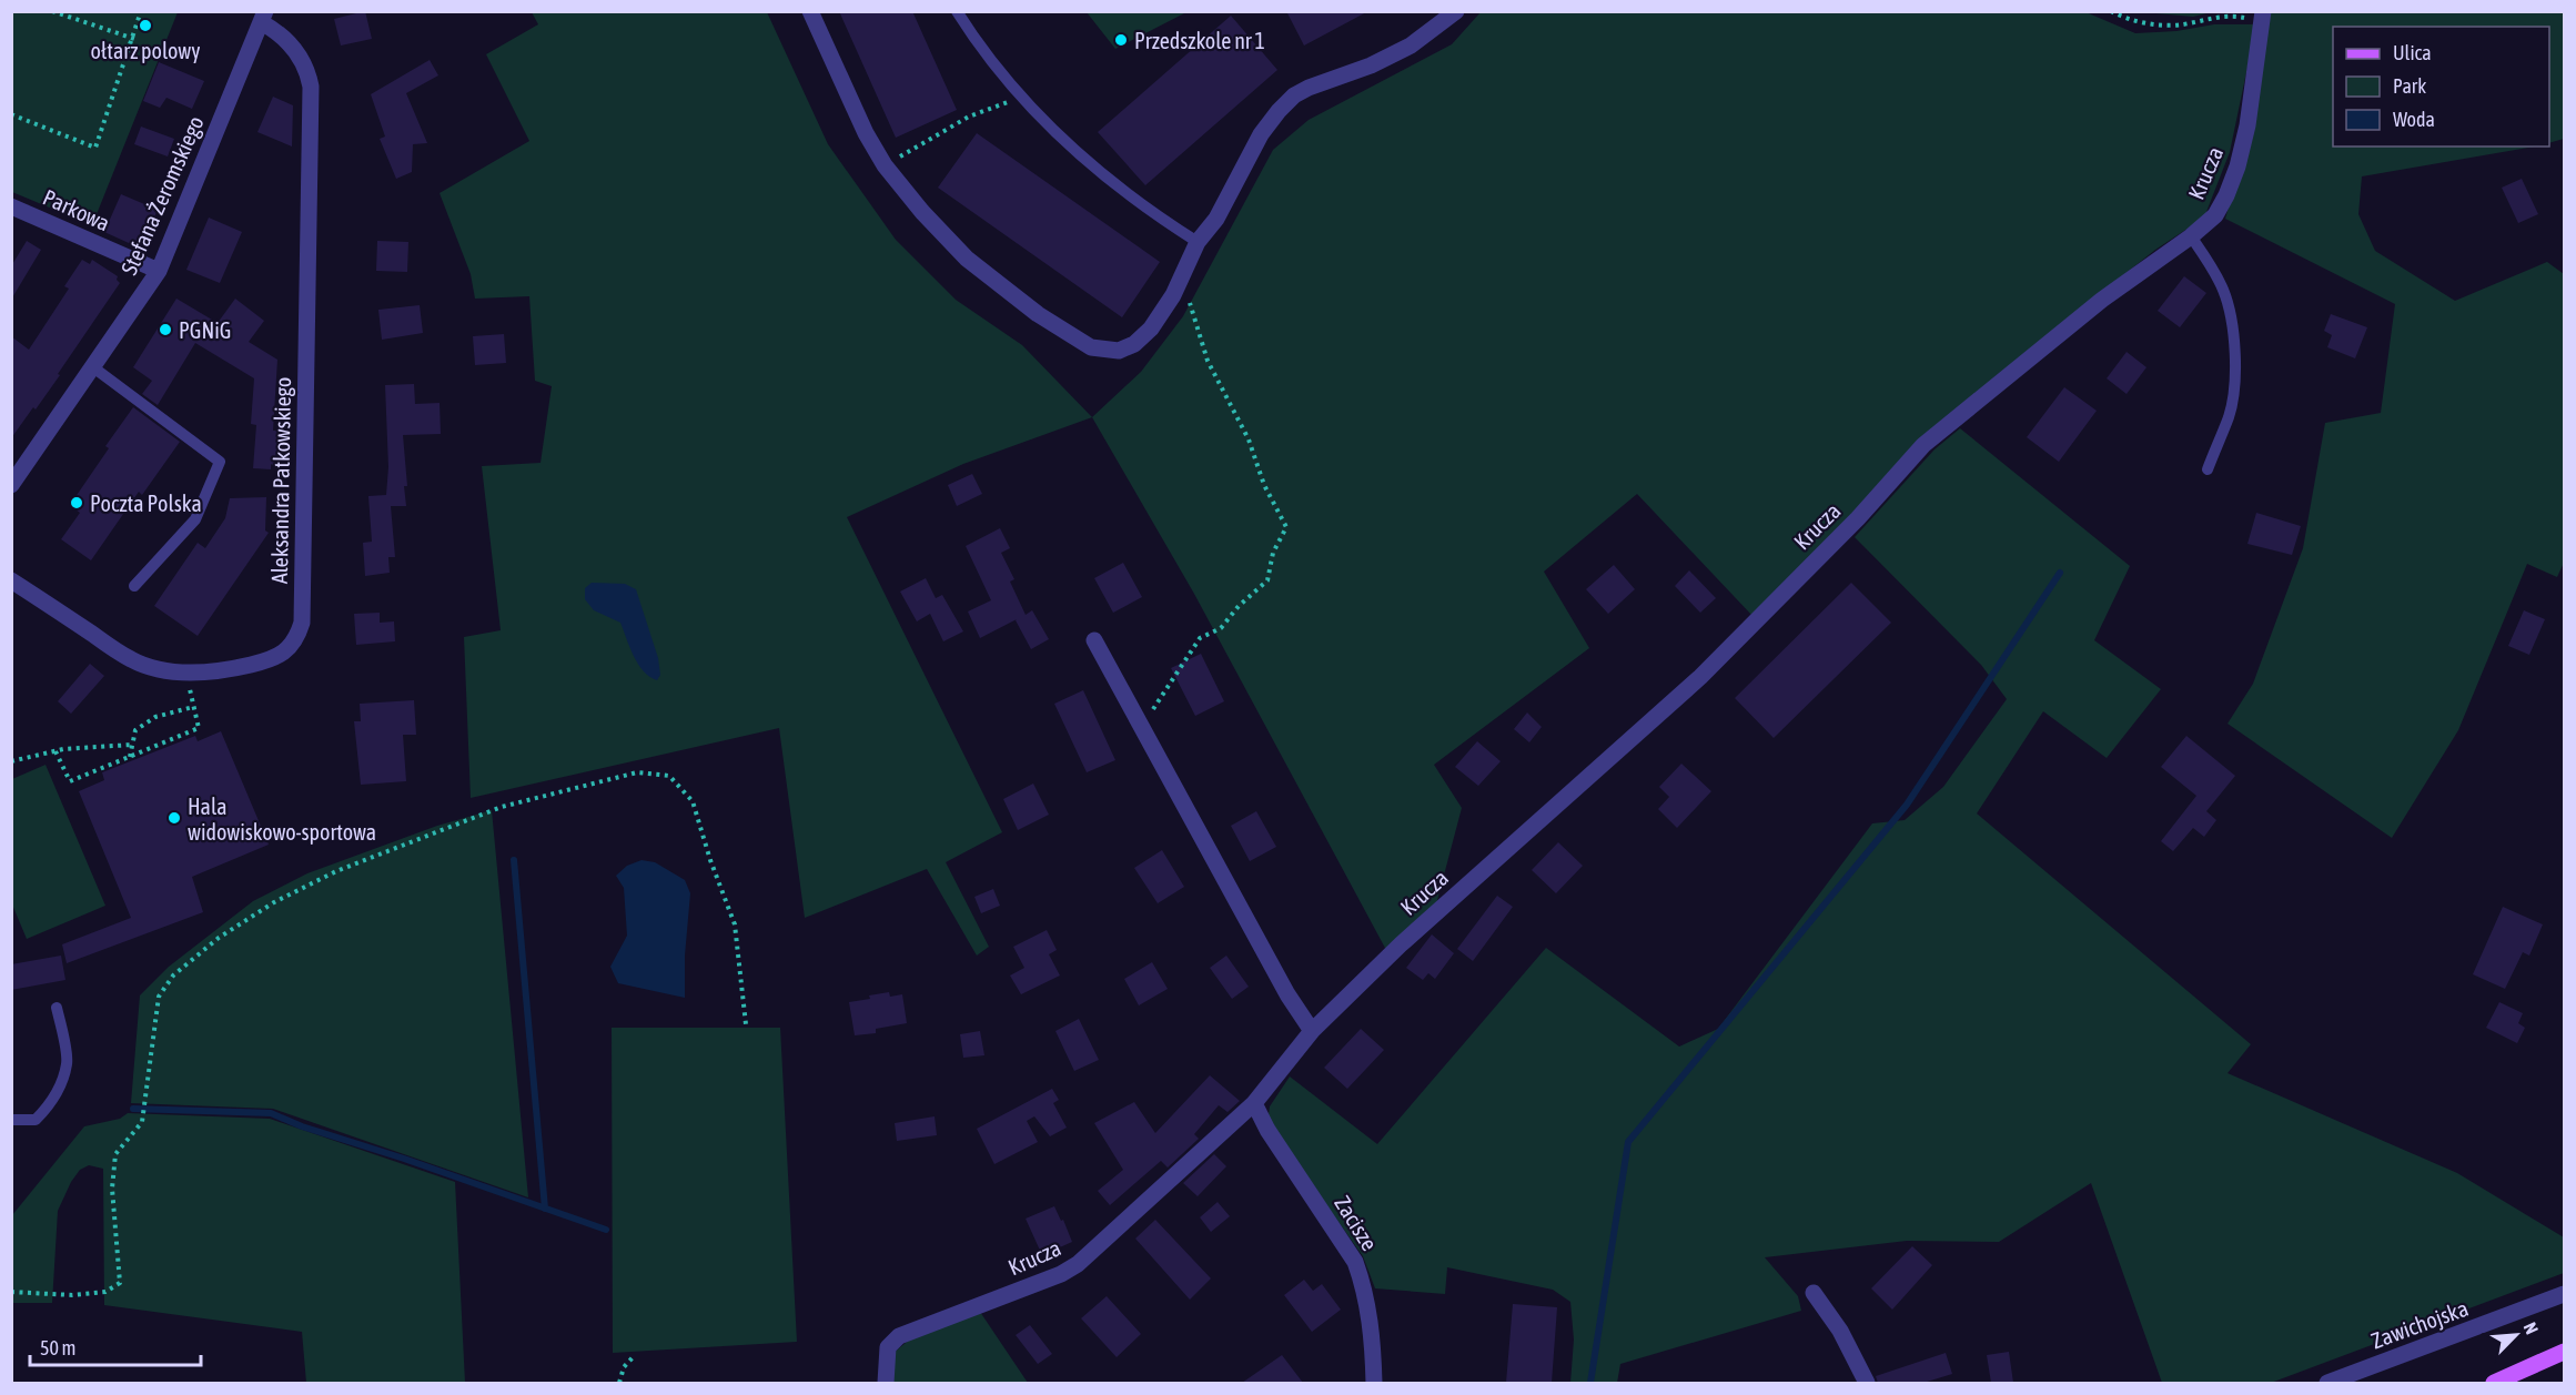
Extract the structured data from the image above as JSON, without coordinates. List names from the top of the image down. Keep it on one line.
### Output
{"streets":{"street":["Krucza","Stefana Żeromskiego","Parkowa","Aleksandra Patkowskiego","Zacisze","Zawichojska"]},"crossings":[["Krucza","Zacisze"],["Stefana Żeromskiego","Parkowa"],["Stefana Żeromskiego","Aleksandra Patkowskiego"]],"places":["ołtarz polowy","Przedszkole nr 1","PGNiG","Poczta Polska","Hala widowiskowo-sportowa"],"legend":["Ulica","Park","Woda"],"scale_bar":"50 m","north":"top right"}
